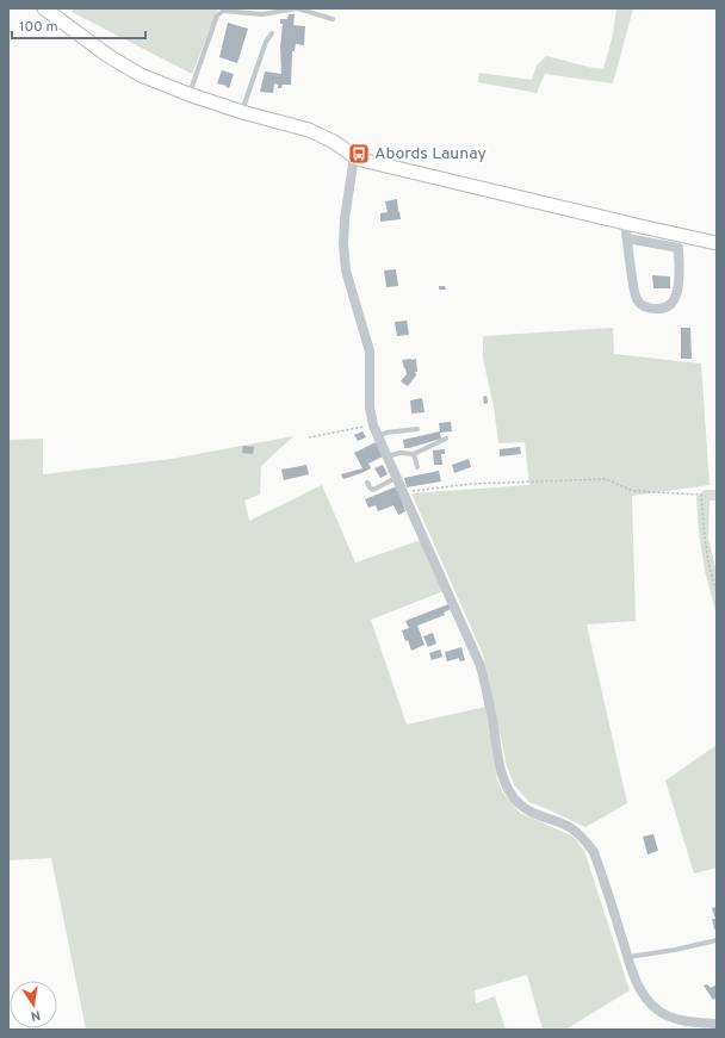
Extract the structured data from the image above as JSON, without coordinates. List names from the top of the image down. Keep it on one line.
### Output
{"places":{"bus stop":["Abords Launay"]},"scale_bar":"100 m","north":"bottom"}
